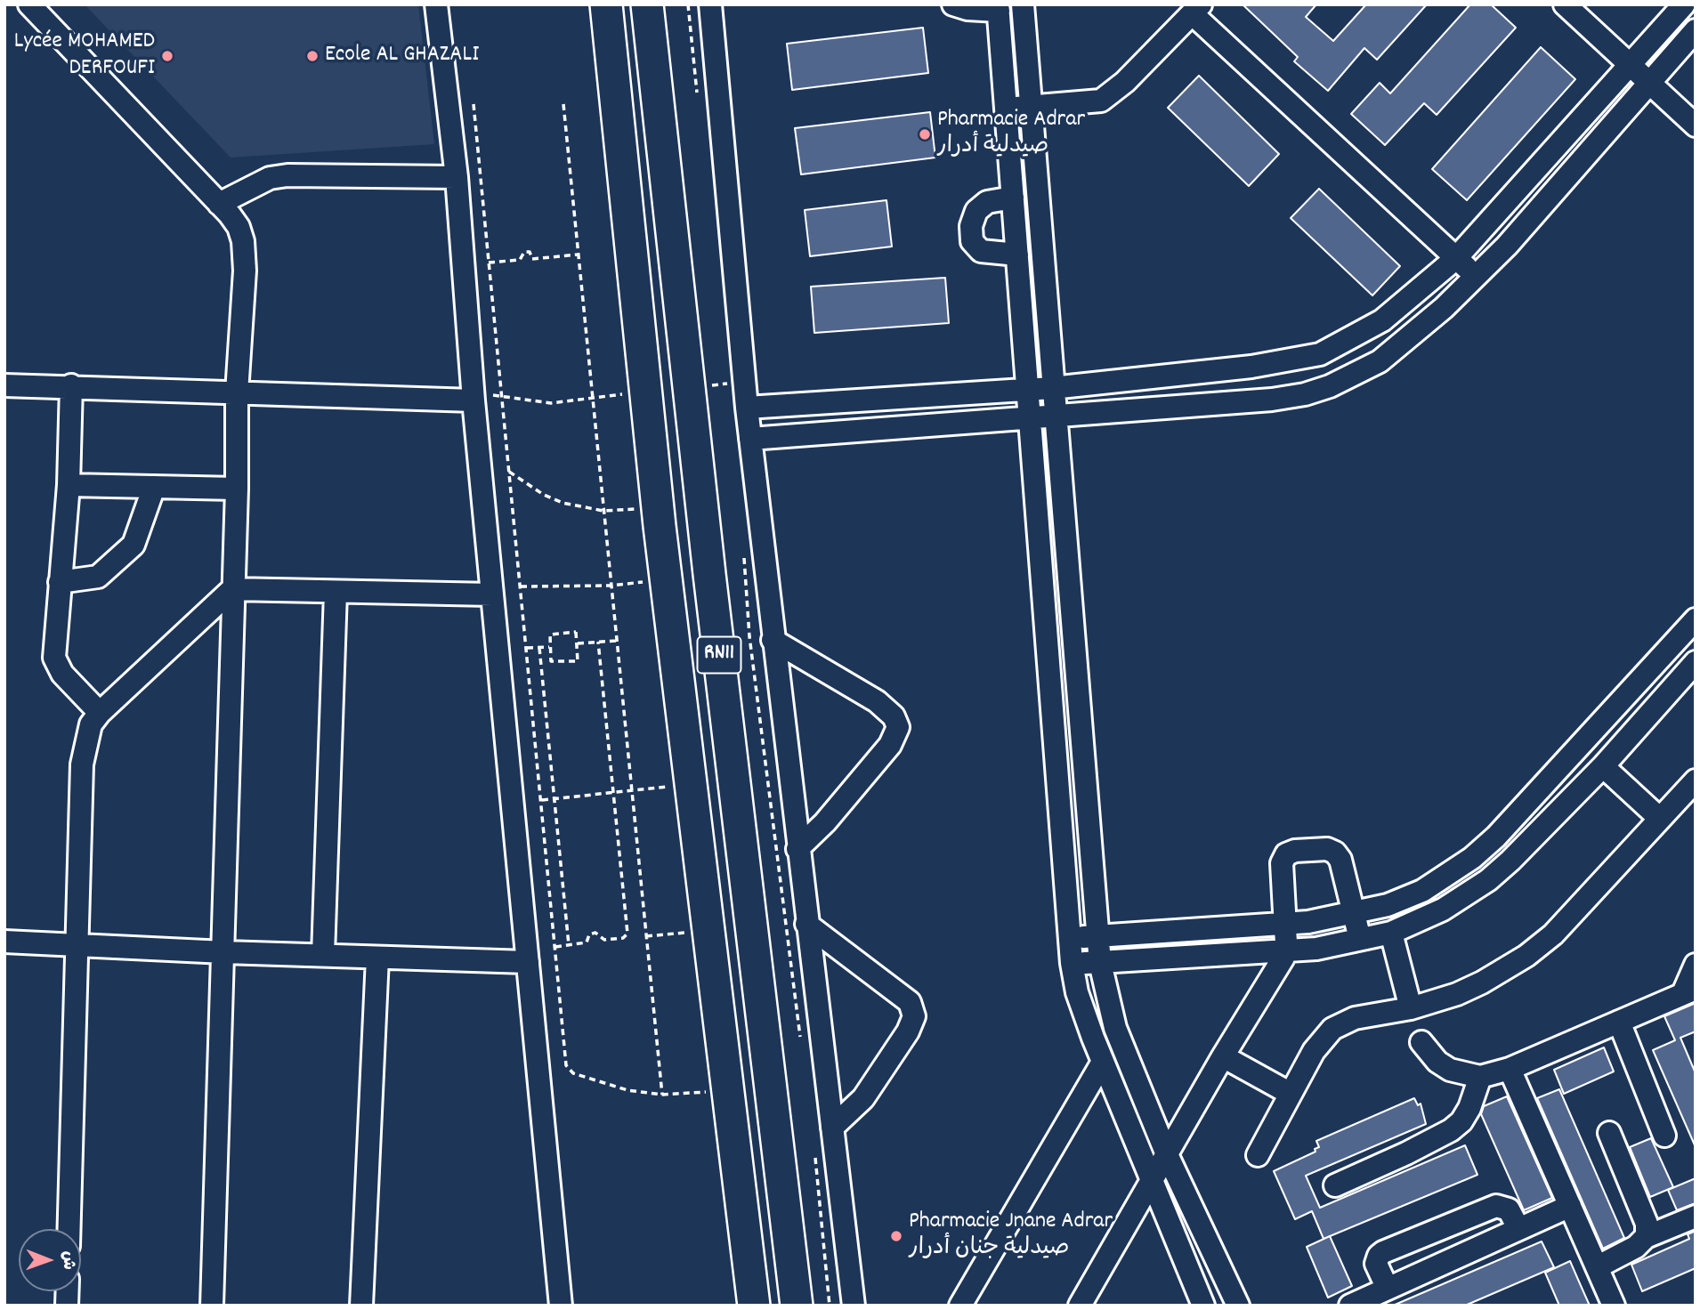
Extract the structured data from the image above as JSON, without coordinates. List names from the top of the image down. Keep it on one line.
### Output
{"streets":{"highway":["RN11"]},"places":["Lycée MOHAMED DERFOUFI","Ecole AL GHAZALI","Pharmacie Adrar صيدلية أدرار","Pharmacie Jnane Adrar صيدلية جنان أدرار"],"north":"right"}
